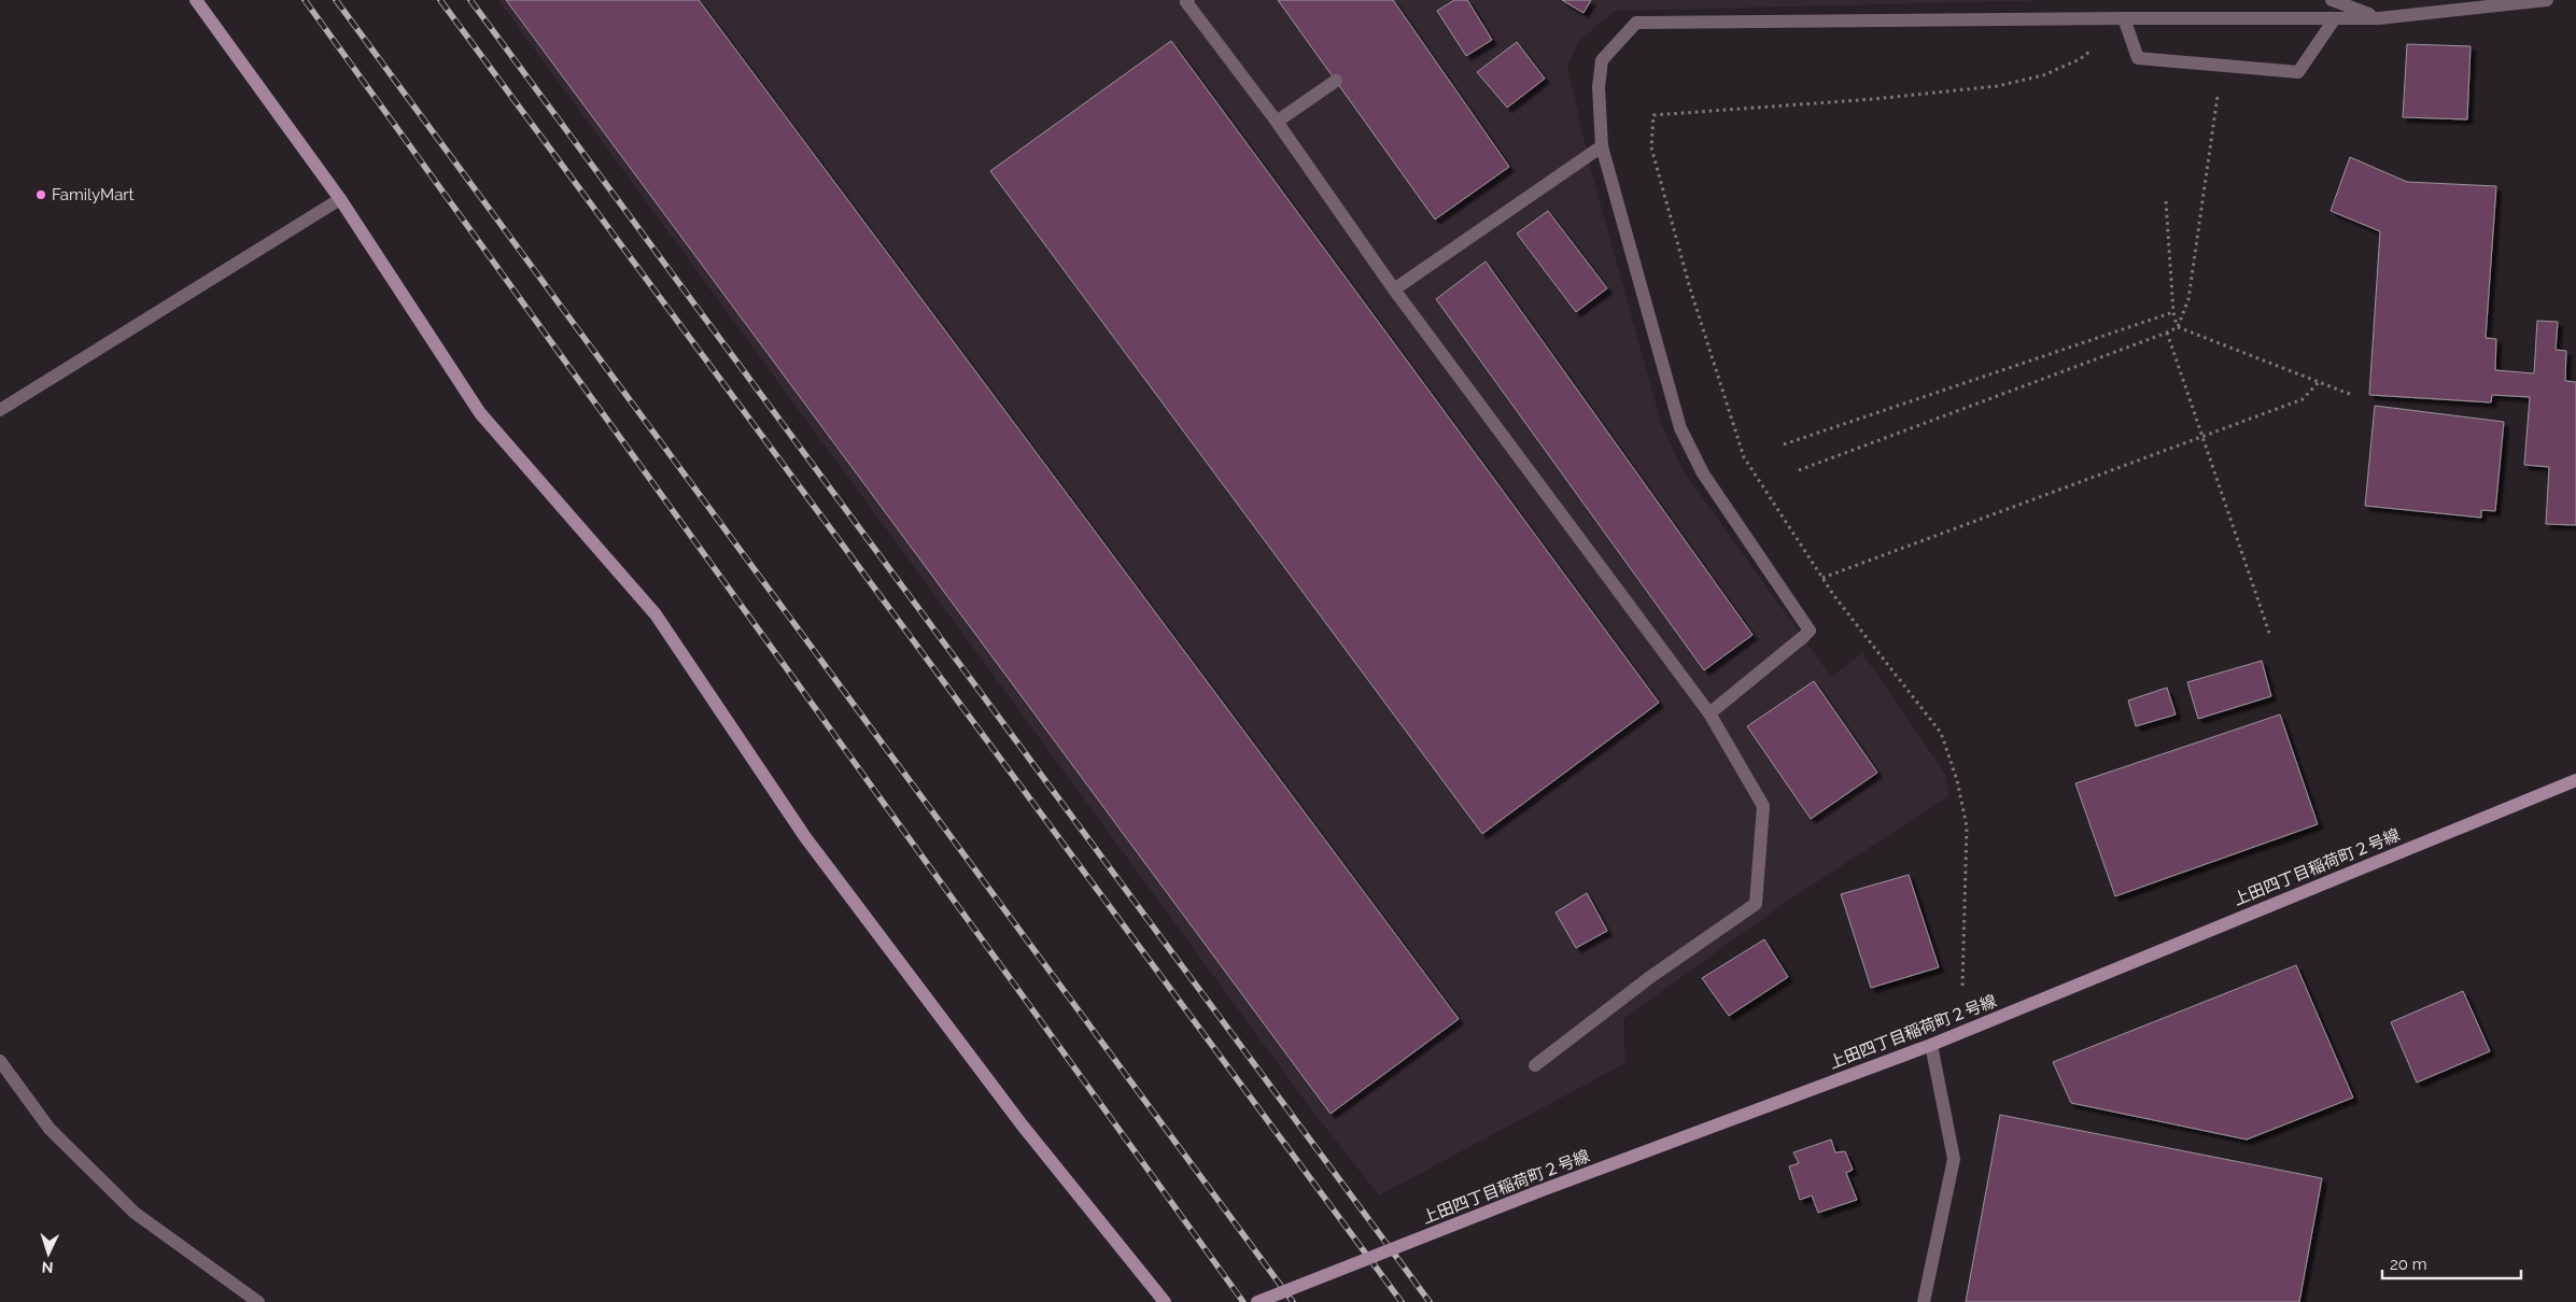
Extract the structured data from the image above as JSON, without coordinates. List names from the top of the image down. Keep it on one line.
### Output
{"streets":{"street":["上田四丁目稲荷町２号線"]},"places":["FamilyMart"],"scale_bar":"20 m","north":"bottom"}
